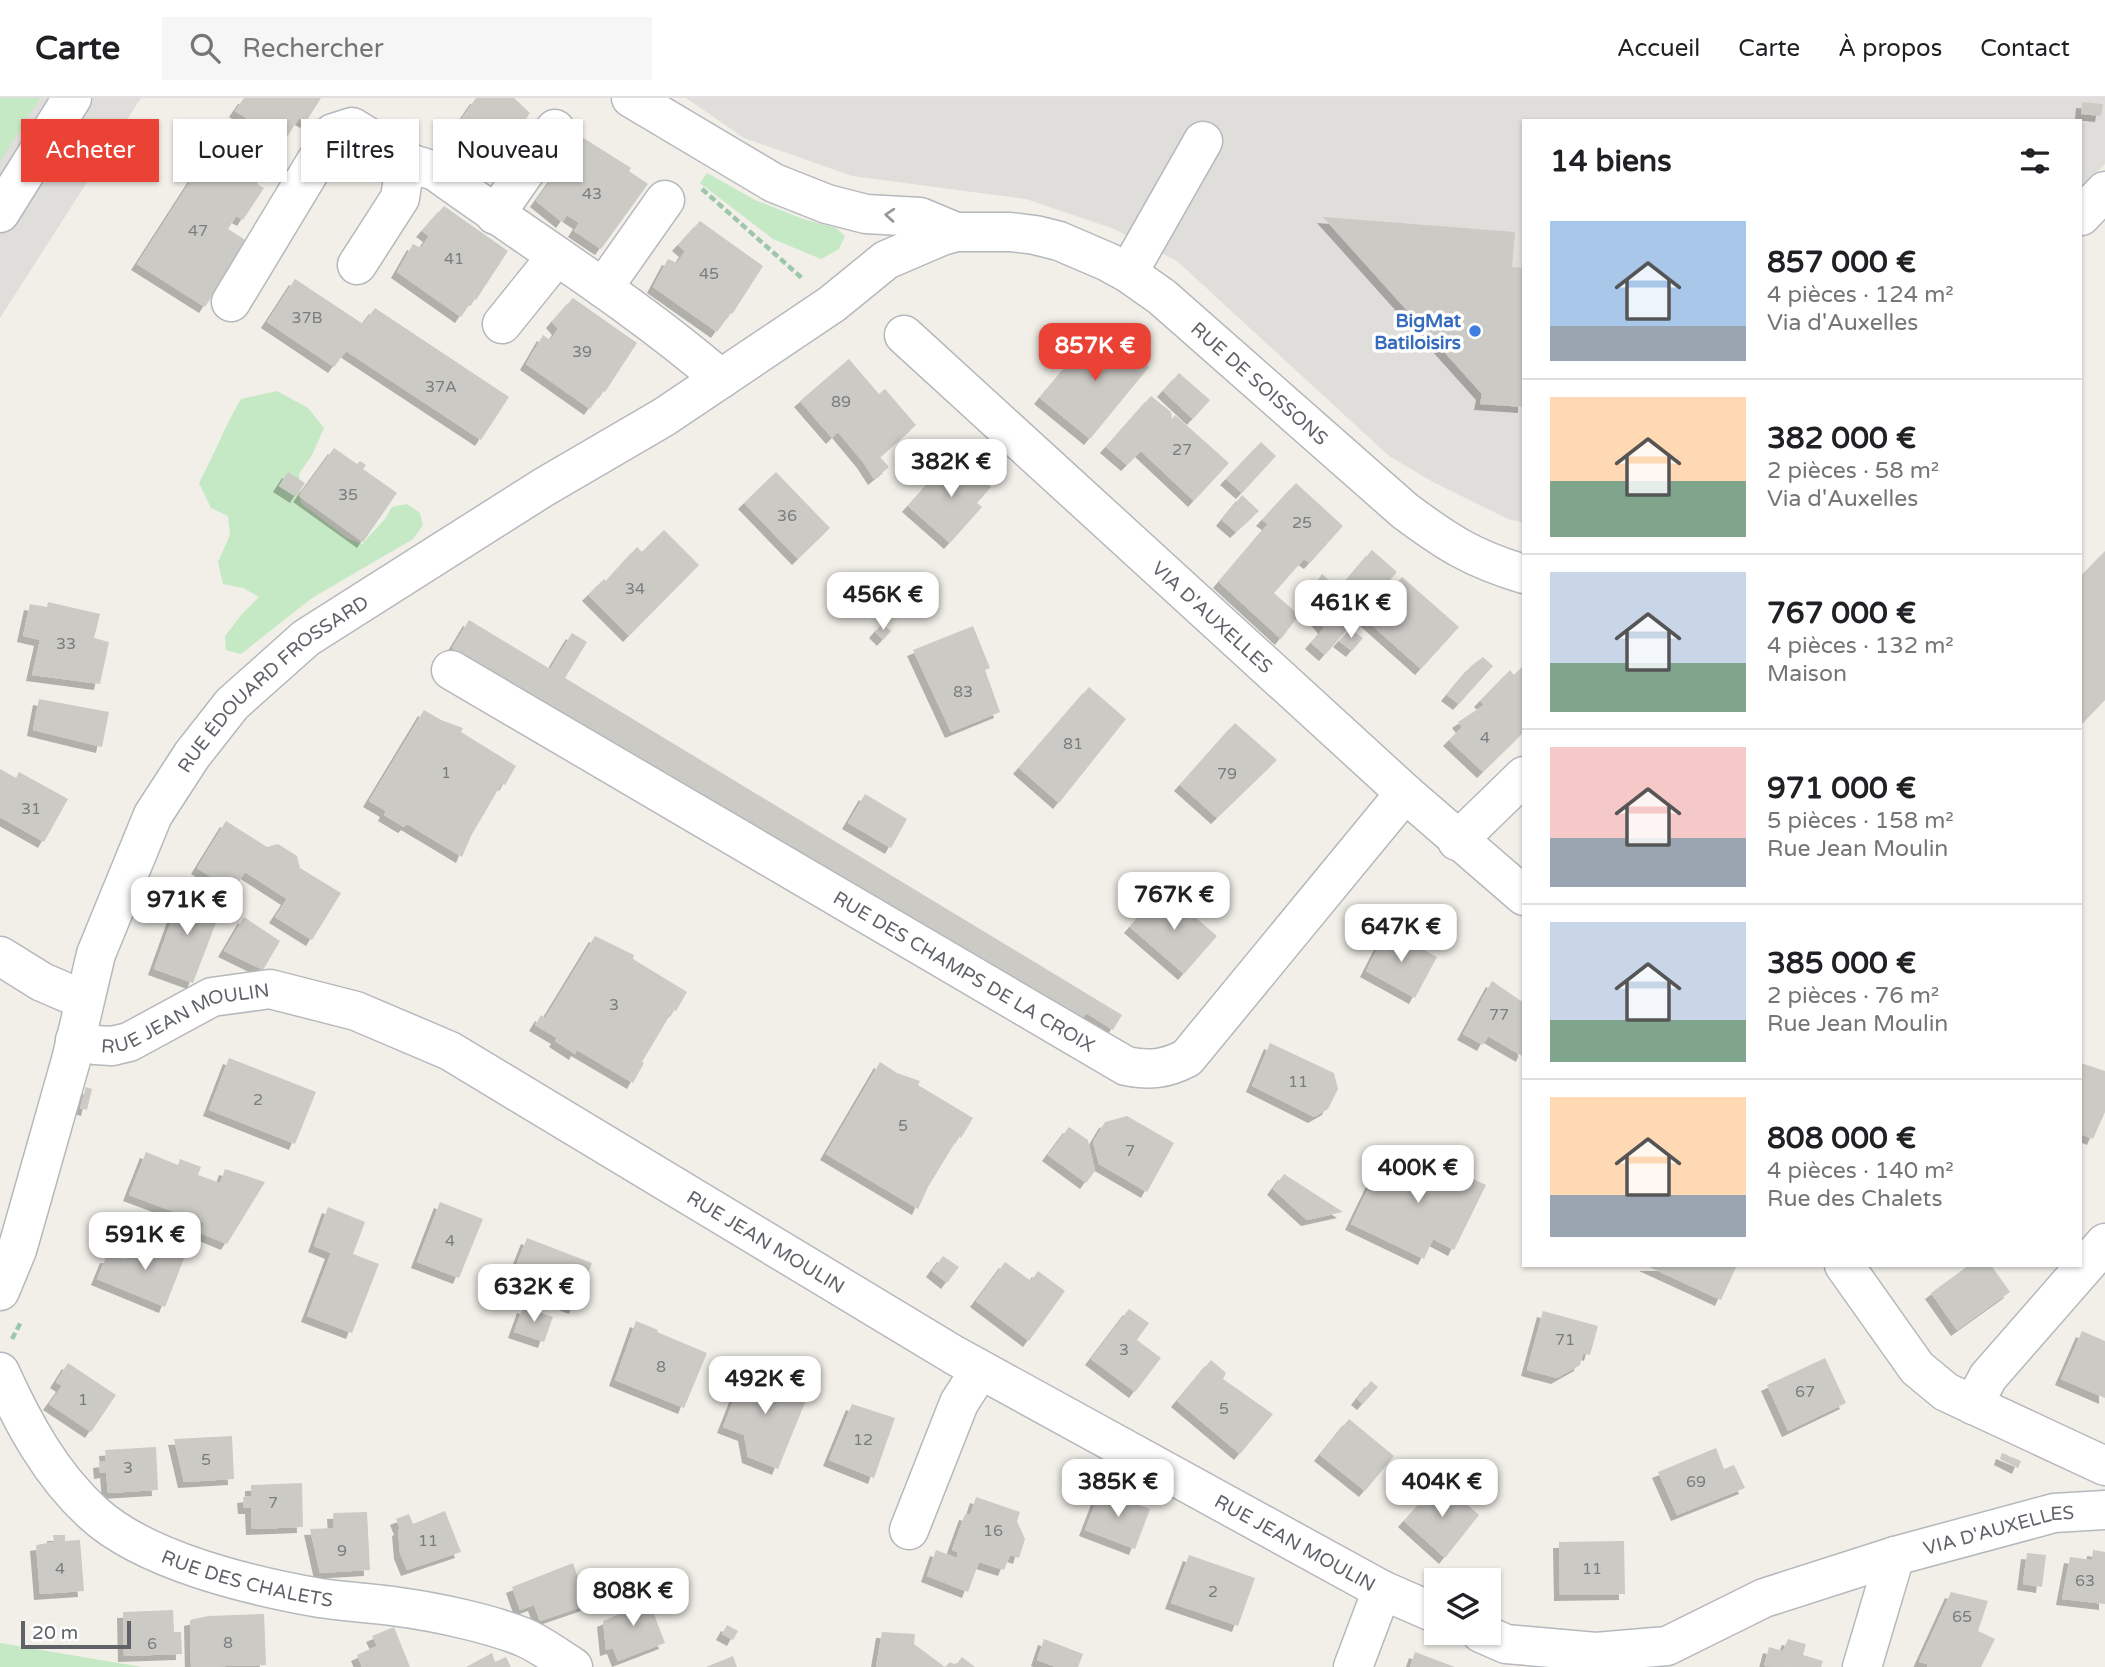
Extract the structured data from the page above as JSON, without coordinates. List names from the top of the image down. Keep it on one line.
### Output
{"streets":{"street":["RUE DE SOISSONS","VIA D'AUXELLES","RUE ÉDOUARD FROSSARD","RUE DES CHAMPS DE LA CROIX","RUE JEAN MOULIN","RUE DES CHALETS"]},"crossings":[["RUE DE SOISSONS","RUE ÉDOUARD FROSSARD"],["VIA D'AUXELLES","RUE DES CHAMPS DE LA CROIX"],["RUE ÉDOUARD FROSSARD","RUE JEAN MOULIN"]],"places":["BigMat Batiloisirs"],"house_numbers":["43","47","41","45","37B","39","37A","89","27","35","36","25","34","33","83","4","81","1","79","31","3","77","11","2","5","7","4","71","3","8","67","1","5","12","5","3","69","7","16","11","9","4","11","63","2","65","8","6"],"scale_bar":"20 m","page":{"header":"Carte","search":"Rechercher","nav":["Accueil","Carte","À propos","Contact"],"chip":["Acheter","Louer","Filtres","Nouveau"],"heading":"14 biens","list":[{"name":"857 000 €","note":"4 pièces · 124 m² · Via d'Auxelles"},{"name":"382 000 €","note":"2 pièces · 58 m² · Via d'Auxelles"},{"name":"767 000 €","note":"4 pièces · 132 m² · Maison"},{"name":"971 000 €","note":"5 pièces · 158 m² · Rue Jean Moulin"},{"name":"385 000 €","note":"2 pièces · 76 m² · Rue Jean Moulin"},{"name":"808 000 €","note":"4 pièces · 140 m² · Rue des Chalets"}],"price":["857K €","382K €","456K €","461K €","767K €","971K €","647K €","400K €","591K €","632K €","492K €","385K €","404K €","808K €"],"scale":"20 m"}}
